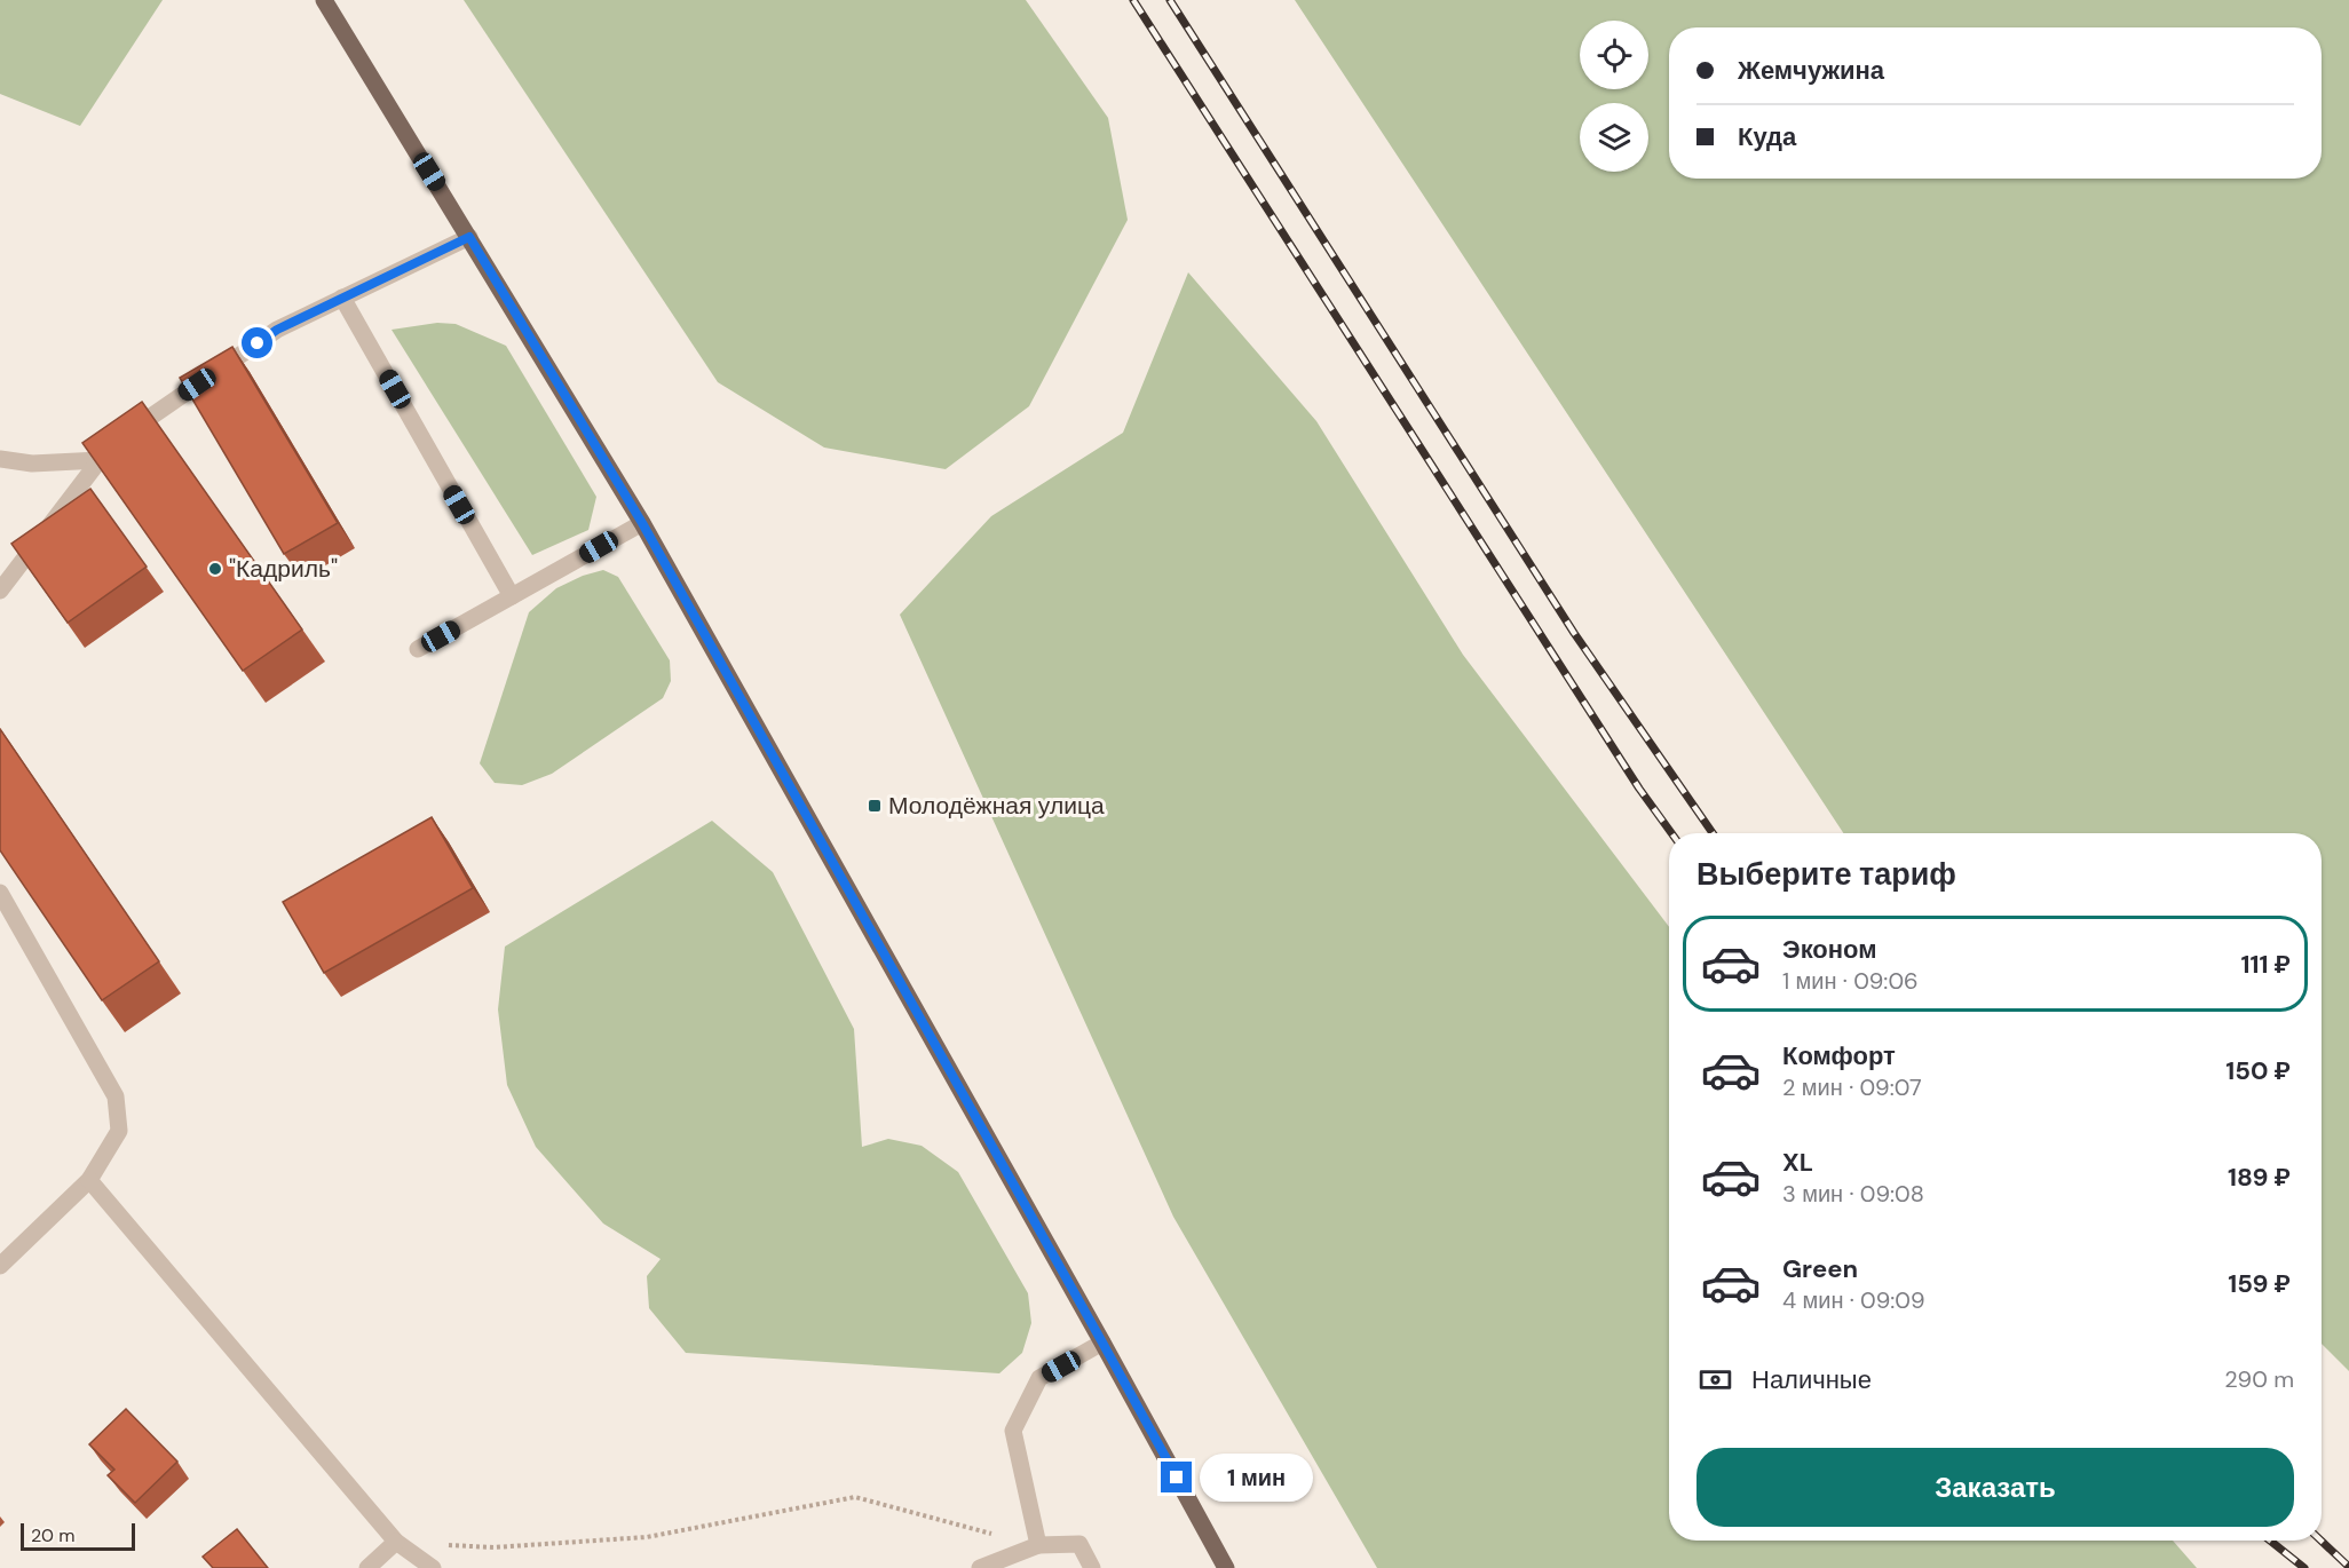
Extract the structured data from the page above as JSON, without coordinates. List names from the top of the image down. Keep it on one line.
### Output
{"places":{"other":["\"Кадриль\""],"transit":["Молодёжная улица"]},"scale_bar":"20 m","page":{"banner":["Жемчужина","Куда"],"heading":"Выберите тариф","list":[{"name":"Эконом","note":"1 мин · 09:06","value":"111 ₽"},{"name":"Комфорт","note":"2 мин · 09:07","value":"150 ₽"},{"name":"XL","note":"3 мин · 09:08","value":"189 ₽"},{"name":"Green","note":"4 мин · 09:09","value":"159 ₽"}],"pay":["Наличные","290 m"],"buttons":"Заказать","bubble":"1 мин","scale":"20 m"}}
